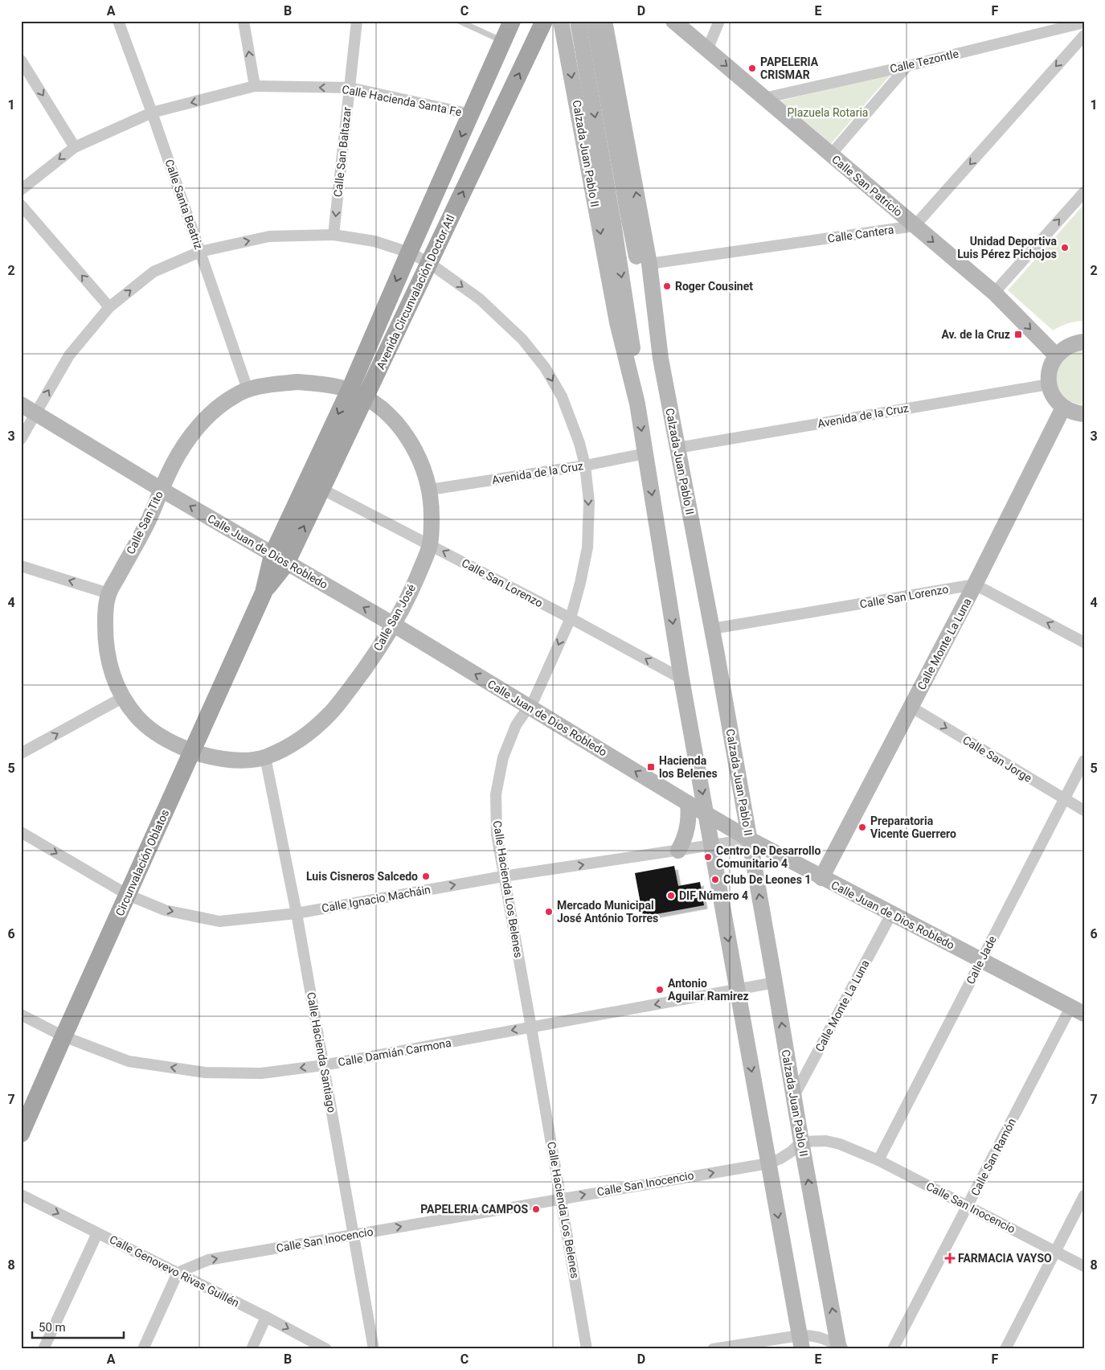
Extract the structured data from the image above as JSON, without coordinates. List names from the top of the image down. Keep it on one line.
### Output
{"streets":{"main road":["Avenida Circunvalación Doctor Atl","Circunvalación Oblatos"],"street":["Calle Tezontle","Calle Hacienda Santa Fe","Calle San Baltazar","Calzada Juan Pablo II","Calle San Patricio","Calle Santa Beatriz","Calle Cantera","Avenida de la Cruz","Calle San Tito","Calle Juan de Dios Robledo","Calle San Lorenzo","Calle San José","Calle Monte La Luna","Calle San Jorge","Calle Hacienda Los Belenes","Calle Ignacio Macháin","Calle Jade","Calle Hacienda Santiago","Calle Damián Carmona","Calle San Ramón","Calle San Inocencio","Calle Genovevo Rivas Guillén"]},"crossings":[["Calle Tezontle","Calle San Patricio"],["Calle Hacienda Santa Fe","Calle San Baltazar"],["Calle Hacienda Santa Fe","Calle Santa Beatriz"],["Calle Hacienda Santa Fe","Avenida Circunvalación Doctor Atl"],["Calle San Baltazar","Calle Hacienda Los Belenes"],["Calzada Juan Pablo II","Calle Cantera"],["Calzada Juan Pablo II","Avenida de la Cruz"],["Calzada Juan Pablo II","Calle Juan de Dios Robledo"],["Calzada Juan Pablo II","Calle San Lorenzo"],["Calzada Juan Pablo II","Calle Monte La Luna"],["Calzada Juan Pablo II","Calle Ignacio Macháin"],["Calzada Juan Pablo II","Calle Damián Carmona"],["Calzada Juan Pablo II","Calle San Inocencio"],["Calle San Patricio","Calle Cantera"],["Calle Santa Beatriz","Calle San Tito"],["Calle Santa Beatriz","Calle Hacienda Los Belenes"],["Avenida Circunvalación Doctor Atl","Calle San Tito"],["Avenida Circunvalación Doctor Atl","Calle Juan de Dios Robledo"],["Avenida Circunvalación Doctor Atl","Calle San Lorenzo"],["Avenida Circunvalación Doctor Atl","Calle San José"],["Avenida Circunvalación Doctor Atl","Circunvalación Oblatos"],["Avenida Circunvalación Doctor Atl","Calle Hacienda Los Belenes"],["Avenida de la Cruz","Calle San José"],["Avenida de la Cruz","Calle Hacienda Los Belenes"],["Calle San Tito","Calle Juan de Dios Robledo"],["Calle San Tito","Calle San José"],["Calle San Tito","Circunvalación Oblatos"],["Calle Juan de Dios Robledo","Calle San José"],["Calle Juan de Dios Robledo","Calle Monte La Luna"],["Calle Juan de Dios Robledo","Circunvalación Oblatos"],["Calle Juan de Dios Robledo","Calle Hacienda Los Belenes"],["Calle Juan de Dios Robledo","Calle Ignacio Macháin"],["Calle Juan de Dios Robledo","Calle Jade"],["Calle Juan de Dios Robledo","Calle San Ramón"],["Calle San Lorenzo","Calle San José"],["Calle San Lorenzo","Calle Monte La Luna"],["Calle San Lorenzo","Calle Hacienda Los Belenes"],["Calle San José","Circunvalación Oblatos"],["Calle San José","Calle Hacienda Santiago"],["Calle Monte La Luna","Calle San Jorge"],["Calle San Jorge","Calle Jade"],["Circunvalación Oblatos","Calle Ignacio Macháin"],["Circunvalación Oblatos","Calle Damián Carmona"],["Calle Hacienda Los Belenes","Calle Ignacio Macháin"],["Calle Hacienda Los Belenes","Calle Damián Carmona"],["Calle Hacienda Los Belenes","Calle San Inocencio"],["Calle Ignacio Macháin","Calle Hacienda Santiago"],["Calle Jade","Calle San Inocencio"],["Calle Hacienda Santiago","Calle Damián Carmona"],["Calle Hacienda Santiago","Calle San Inocencio"],["Calle San Ramón","Calle San Inocencio"],["Calle San Inocencio","Calle Genovevo Rivas Guillén"]],"one_way":["Calle Hacienda Santa Fe","Calle San Baltazar","Calle San Patricio","Calle Juan de Dios Robledo","Calle San Lorenzo","Calle San Jorge","Calle Ignacio Macháin","Calle Damián Carmona","Calle San Inocencio","Calle Genovevo Rivas Guillén"],"parks":["Plazuela Rotaria"],"places":{"other":["PAPELERIA CRISMAR","Unidad Deportiva Luis Pérez Pichojos","Roger Cousinet","Preparatoria Vicente Guerrero","Centro De Desarrollo Comunitario 4","Luis Cisneros Salcedo","Club De Leones 1","DIF Número 4","Mercado Municipal José António Torres","Antonio Aguilar Ramirez","PAPELERIA CAMPOS"],"transit":["Av. de la Cruz","Hacienda los Belenes"],"health":["FARMACIA VAYSO"]},"scale_bar":"50 m","grid":{"columns":["A","B","C","D","E","F"],"rows":["1","2","3","4","5","6","7","8"]}}
